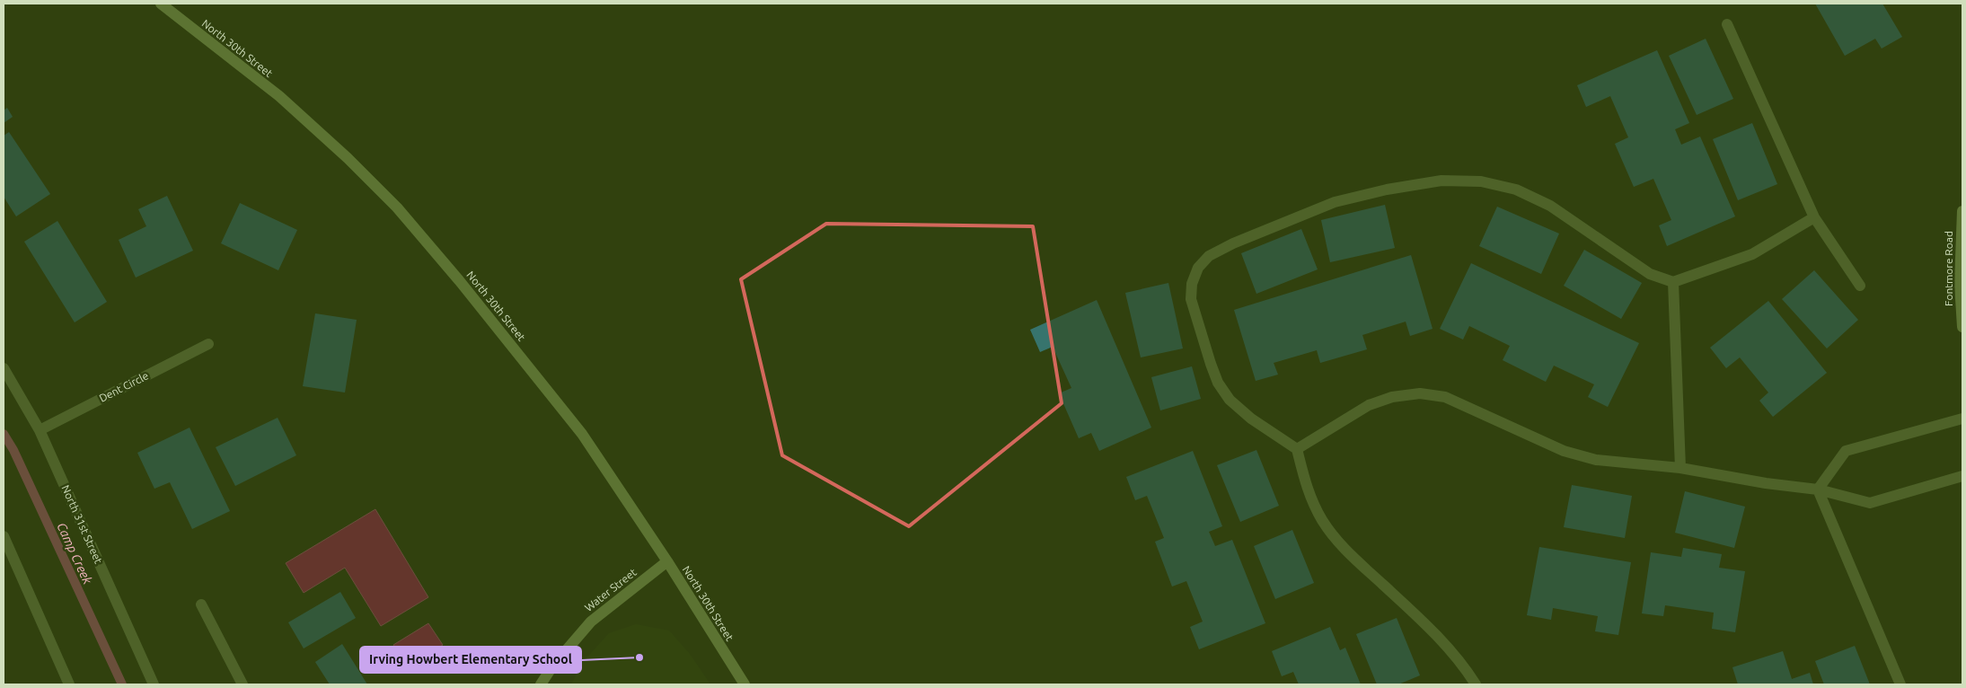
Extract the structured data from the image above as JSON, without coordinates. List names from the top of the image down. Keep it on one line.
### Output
{"streets":{"main road":["North 30th Street","Fontmore Road","Water Street"],"street":["Dent Circle","North 31st Street"]},"crossings":[["North 30th Street","Water Street"],["Dent Circle","North 31st Street"]],"water":["Camp Creek"],"places":["Irving Howbert Elementary School"]}
